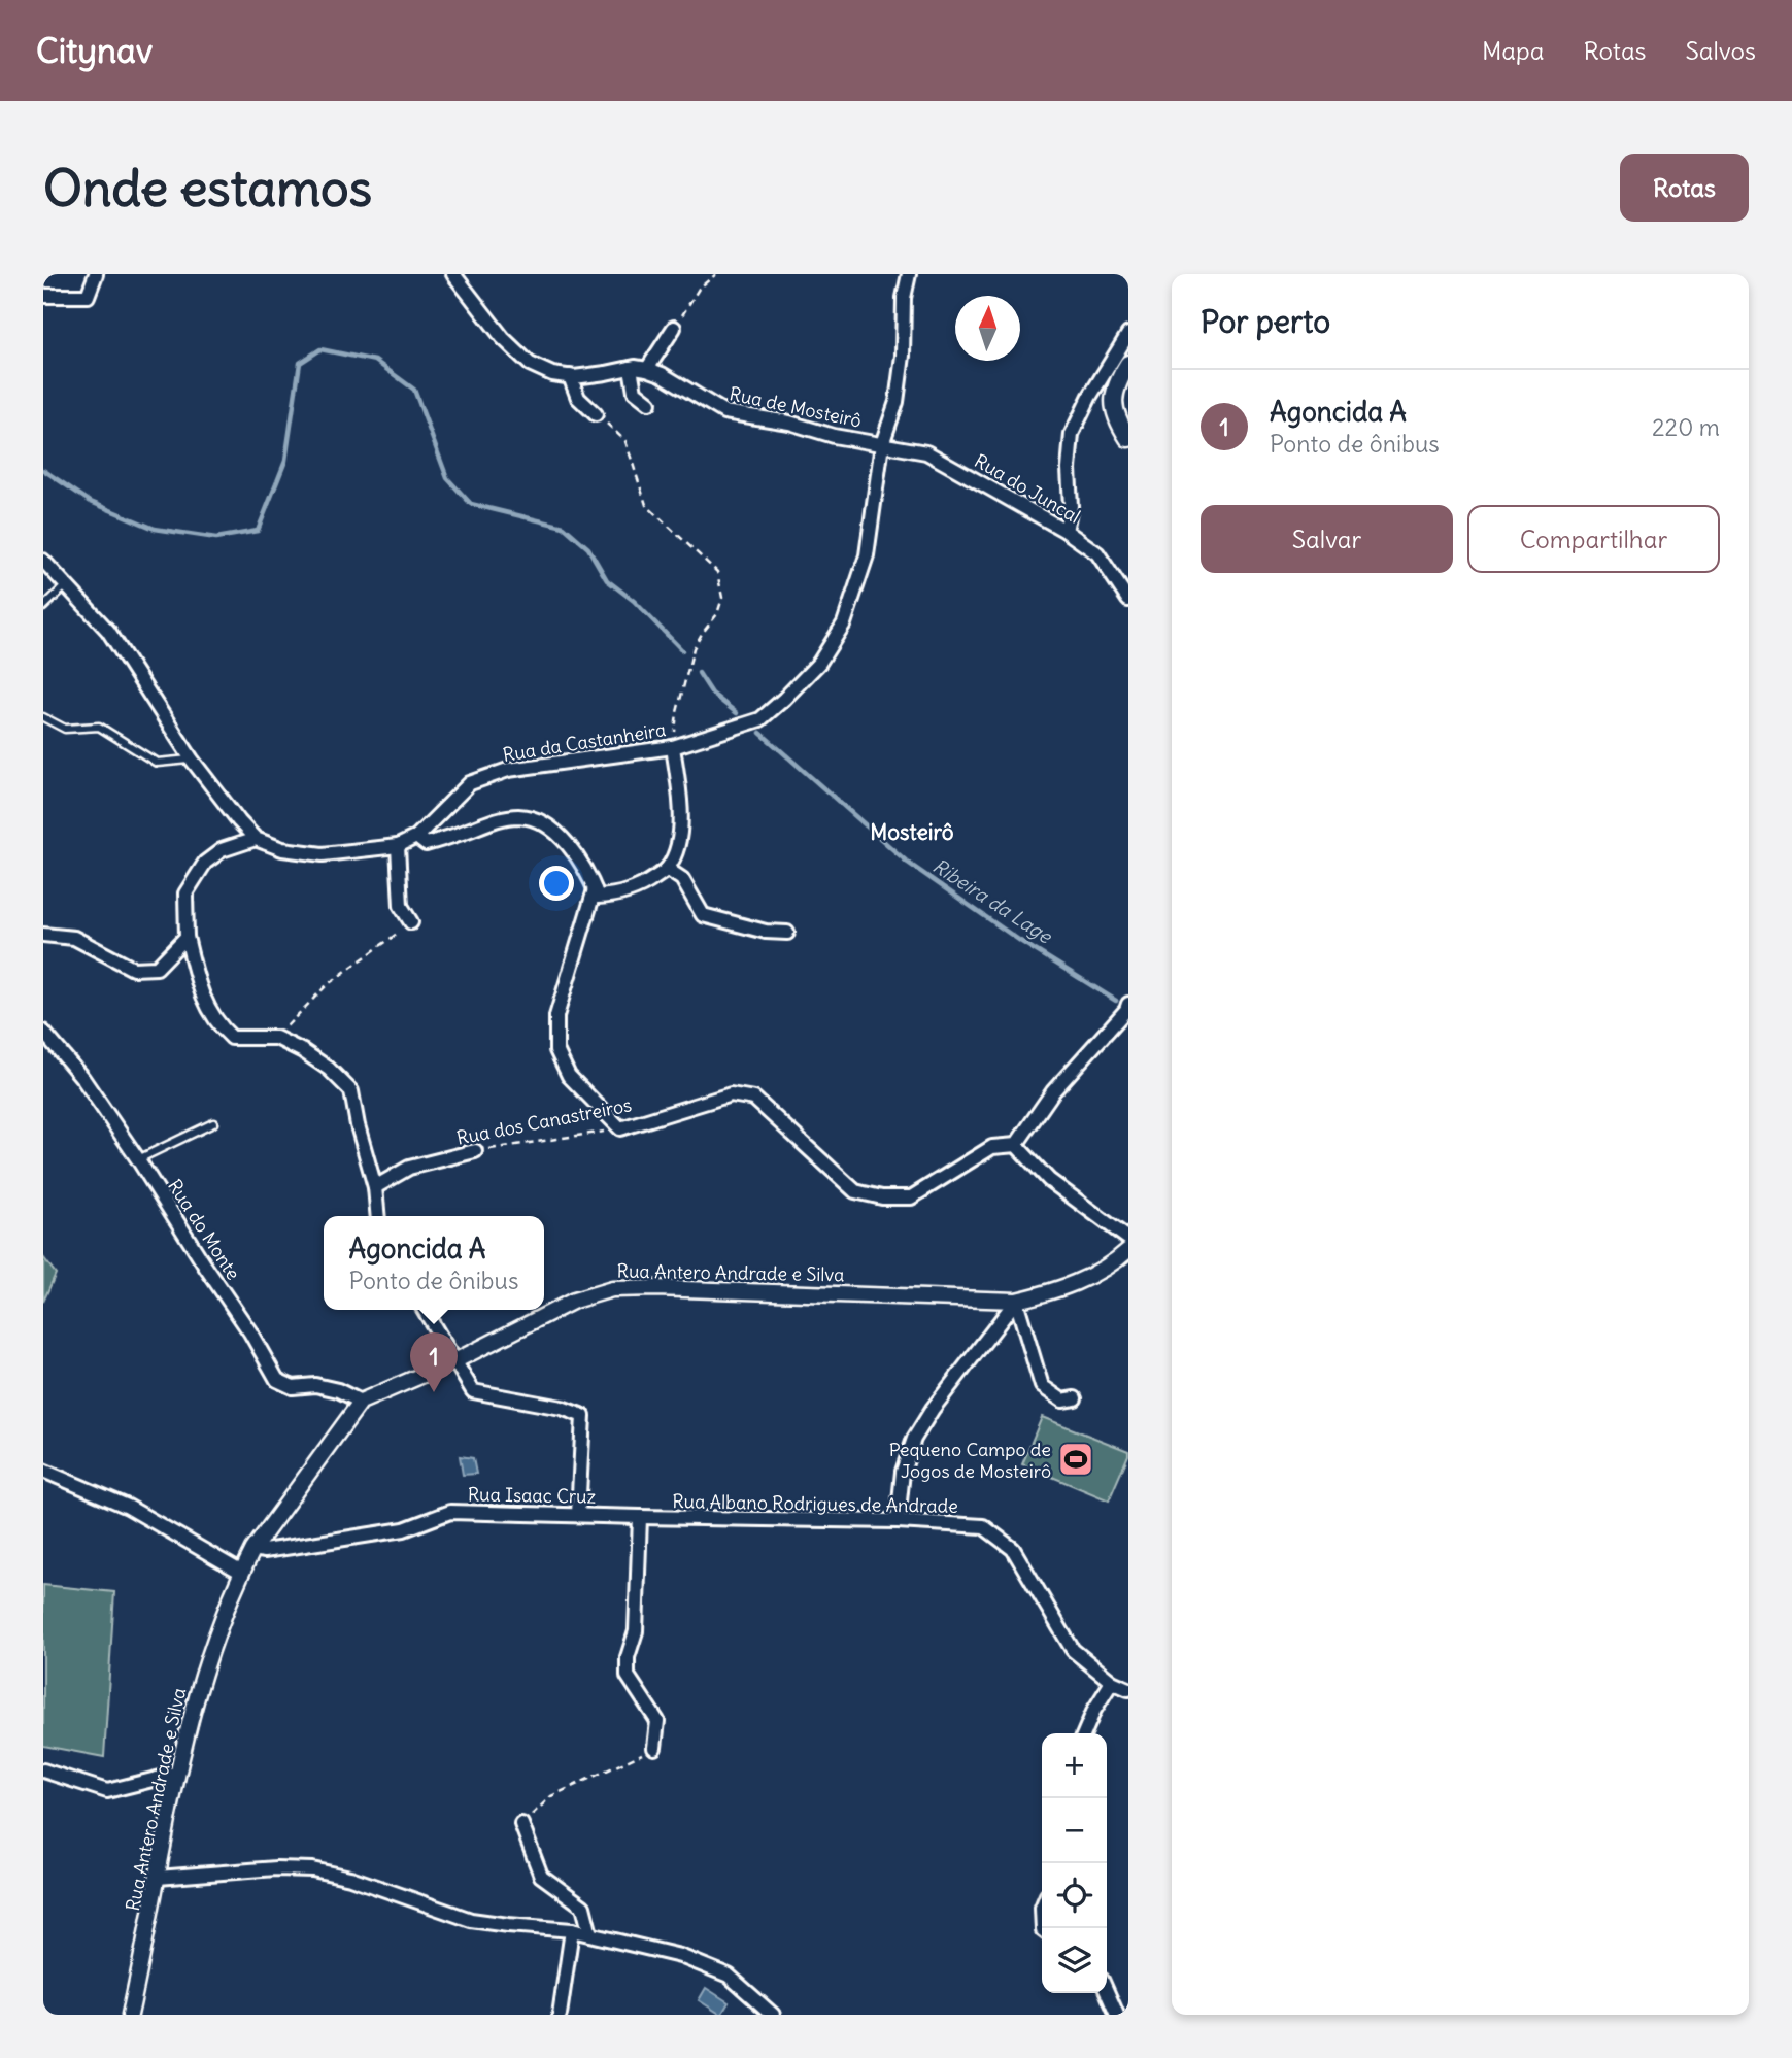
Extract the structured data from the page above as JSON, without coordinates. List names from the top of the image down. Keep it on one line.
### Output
{"streets":{"street":["Rua de Mosteirô","Rua do Juncal","Rua da Castanheira","Rua dos Canastreiros","Rua do Monte","Rua Antero Andrade e Silva","Rua Isaac Cruz","Rua Albano Rodrigues de Andrade"]},"crossings":[["Rua de Mosteirô","Rua do Juncal"],["Rua de Mosteirô","Rua da Castanheira"],["Rua do Juncal","Rua da Castanheira"],["Rua do Monte","Rua Antero Andrade e Silva"],["Rua Antero Andrade e Silva","Rua Isaac Cruz"],["Rua Isaac Cruz","Rua Albano Rodrigues de Andrade"]],"districts":["Mosteirô"],"water":["Ribeira da Lage"],"places":{"sports":["Pequeno Campo de Jogos de Mosteirô"]},"north":"top","page":{"header":"Citynav","nav":["Mapa","Rotas","Salvos"],"buttons":["Rotas",["Salvar","Compartilhar"]],"title":"Onde estamos","heading":"Por perto","list":[{"mark":"1","name":"Agoncida A","note":"Ponto de ônibus","value":"220 m"}],"popup":["Agoncida A","Ponto de ônibus"],"pins":"1","map_buttons":["+","−"]}}
